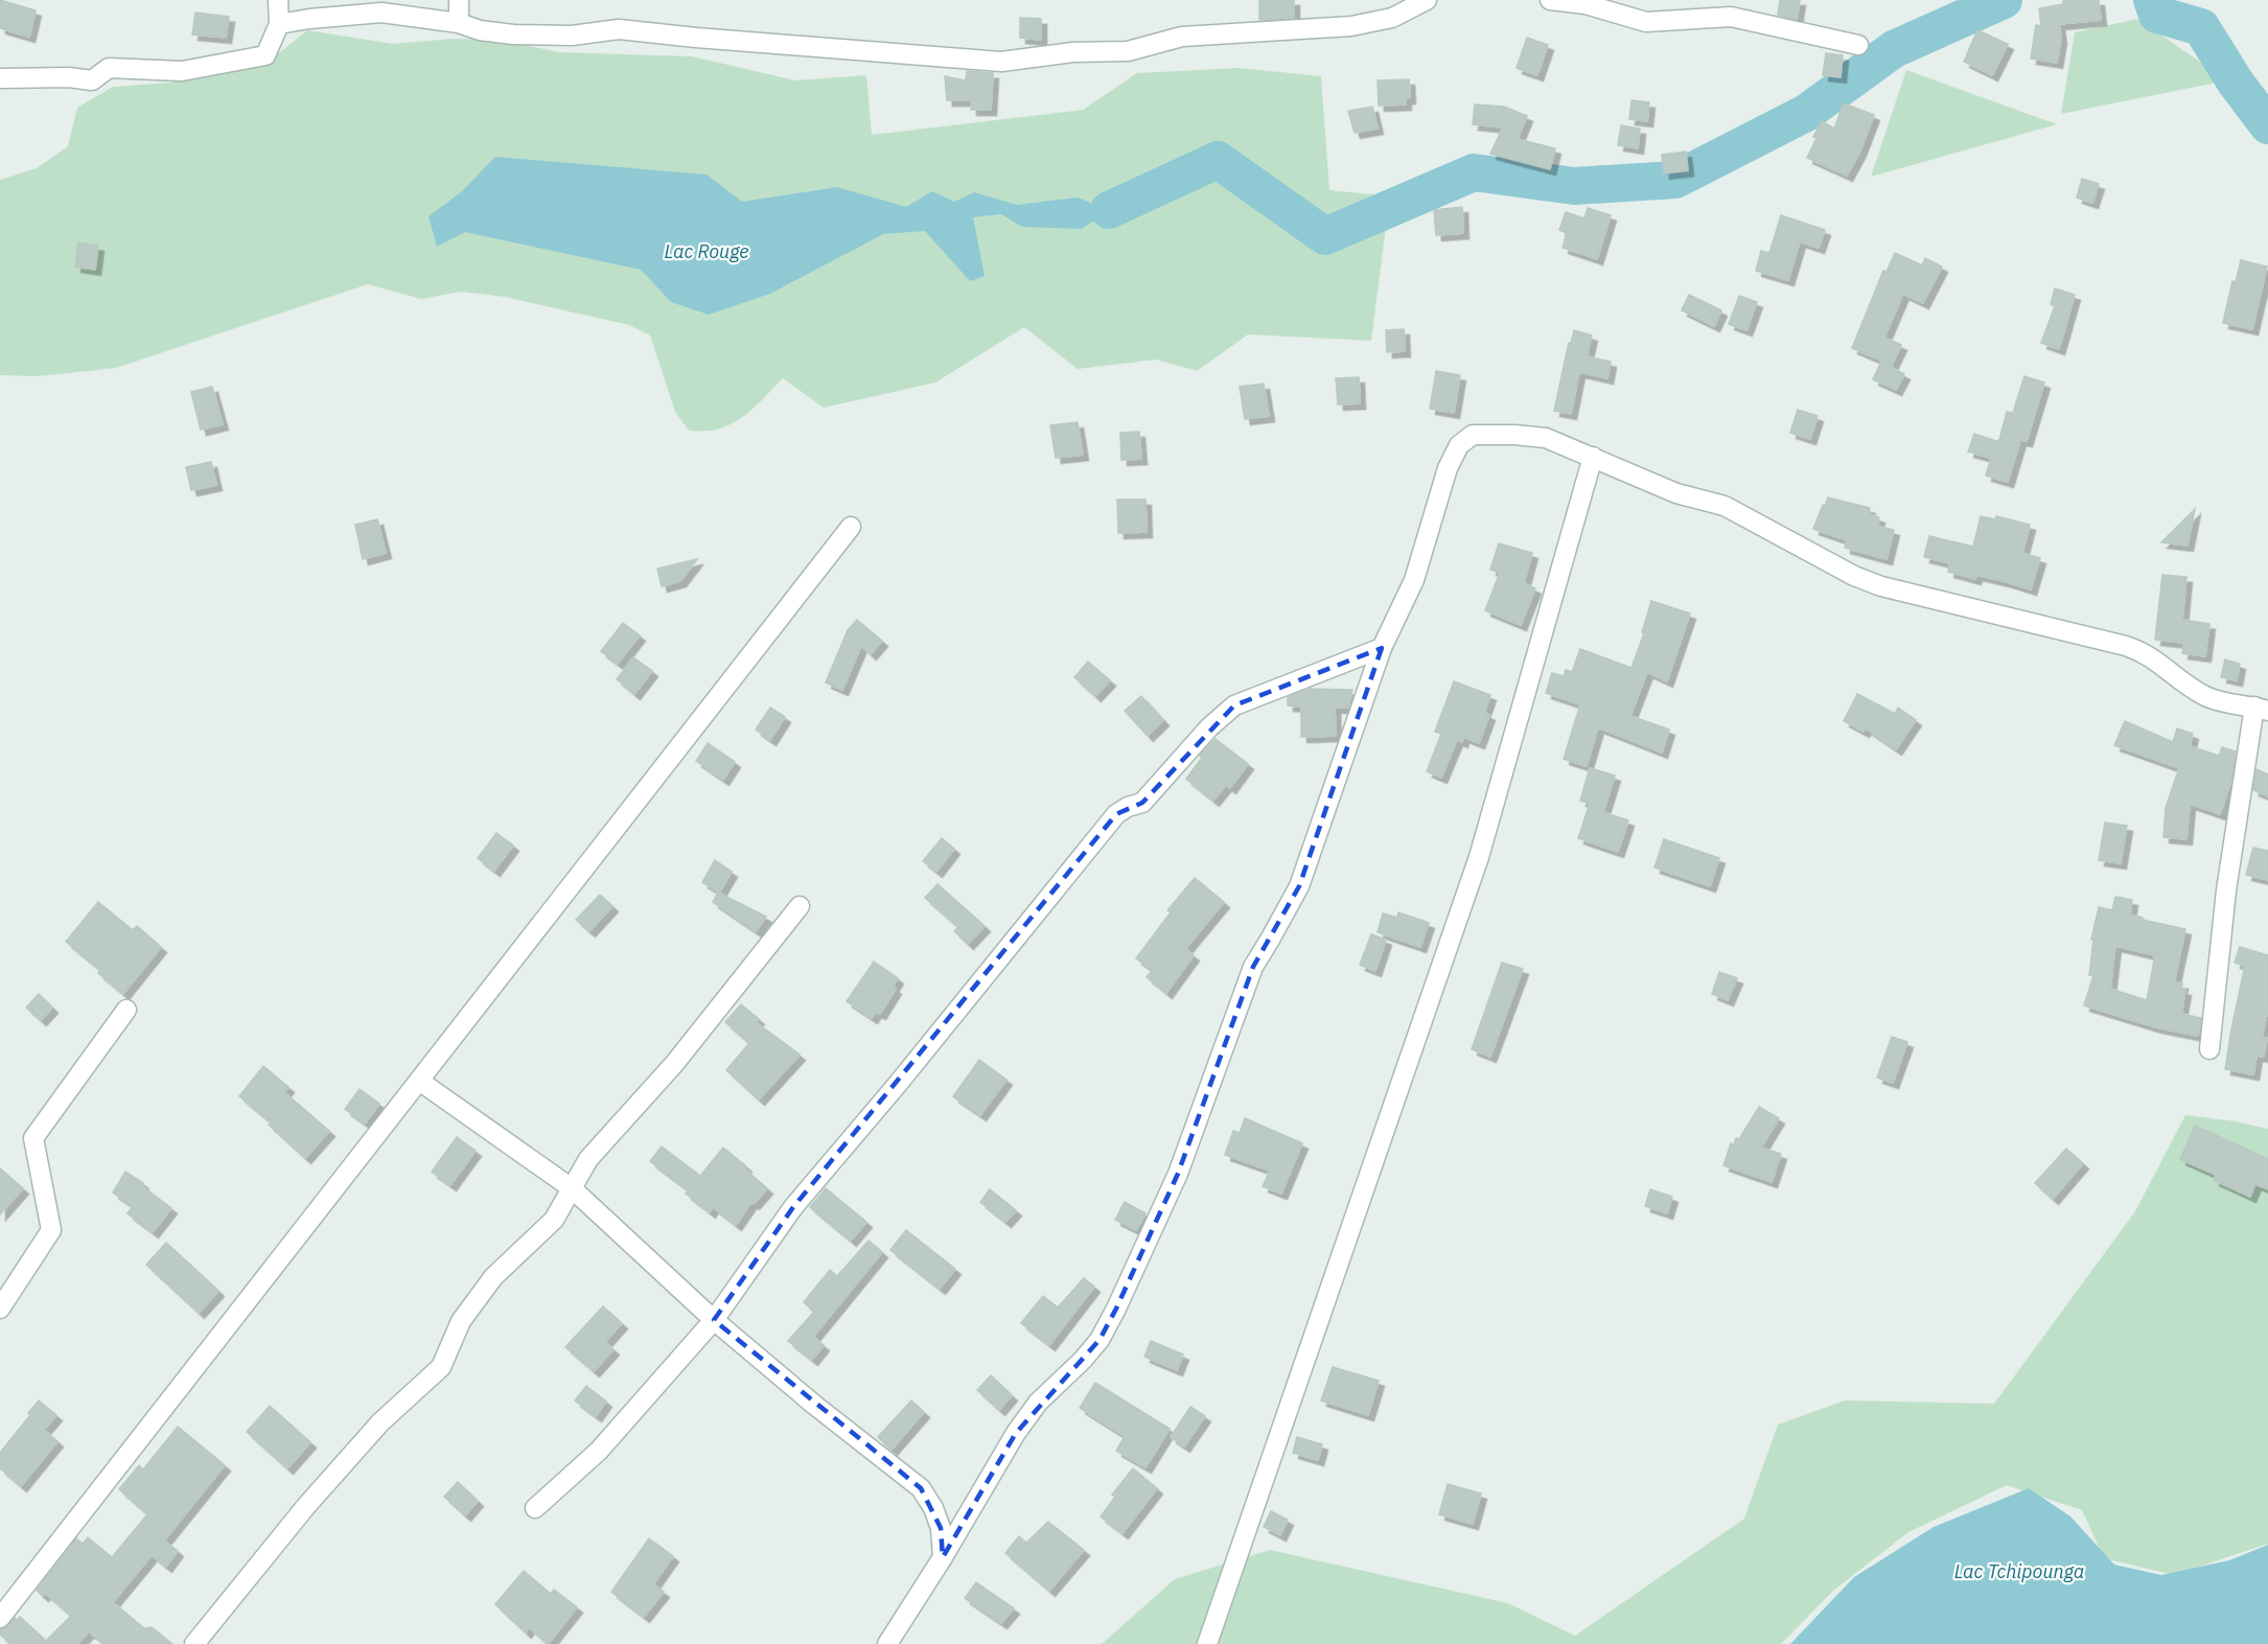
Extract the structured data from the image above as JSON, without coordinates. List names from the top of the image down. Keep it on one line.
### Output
{"water":["Lac Rouge","Lac Tchipounga"]}
